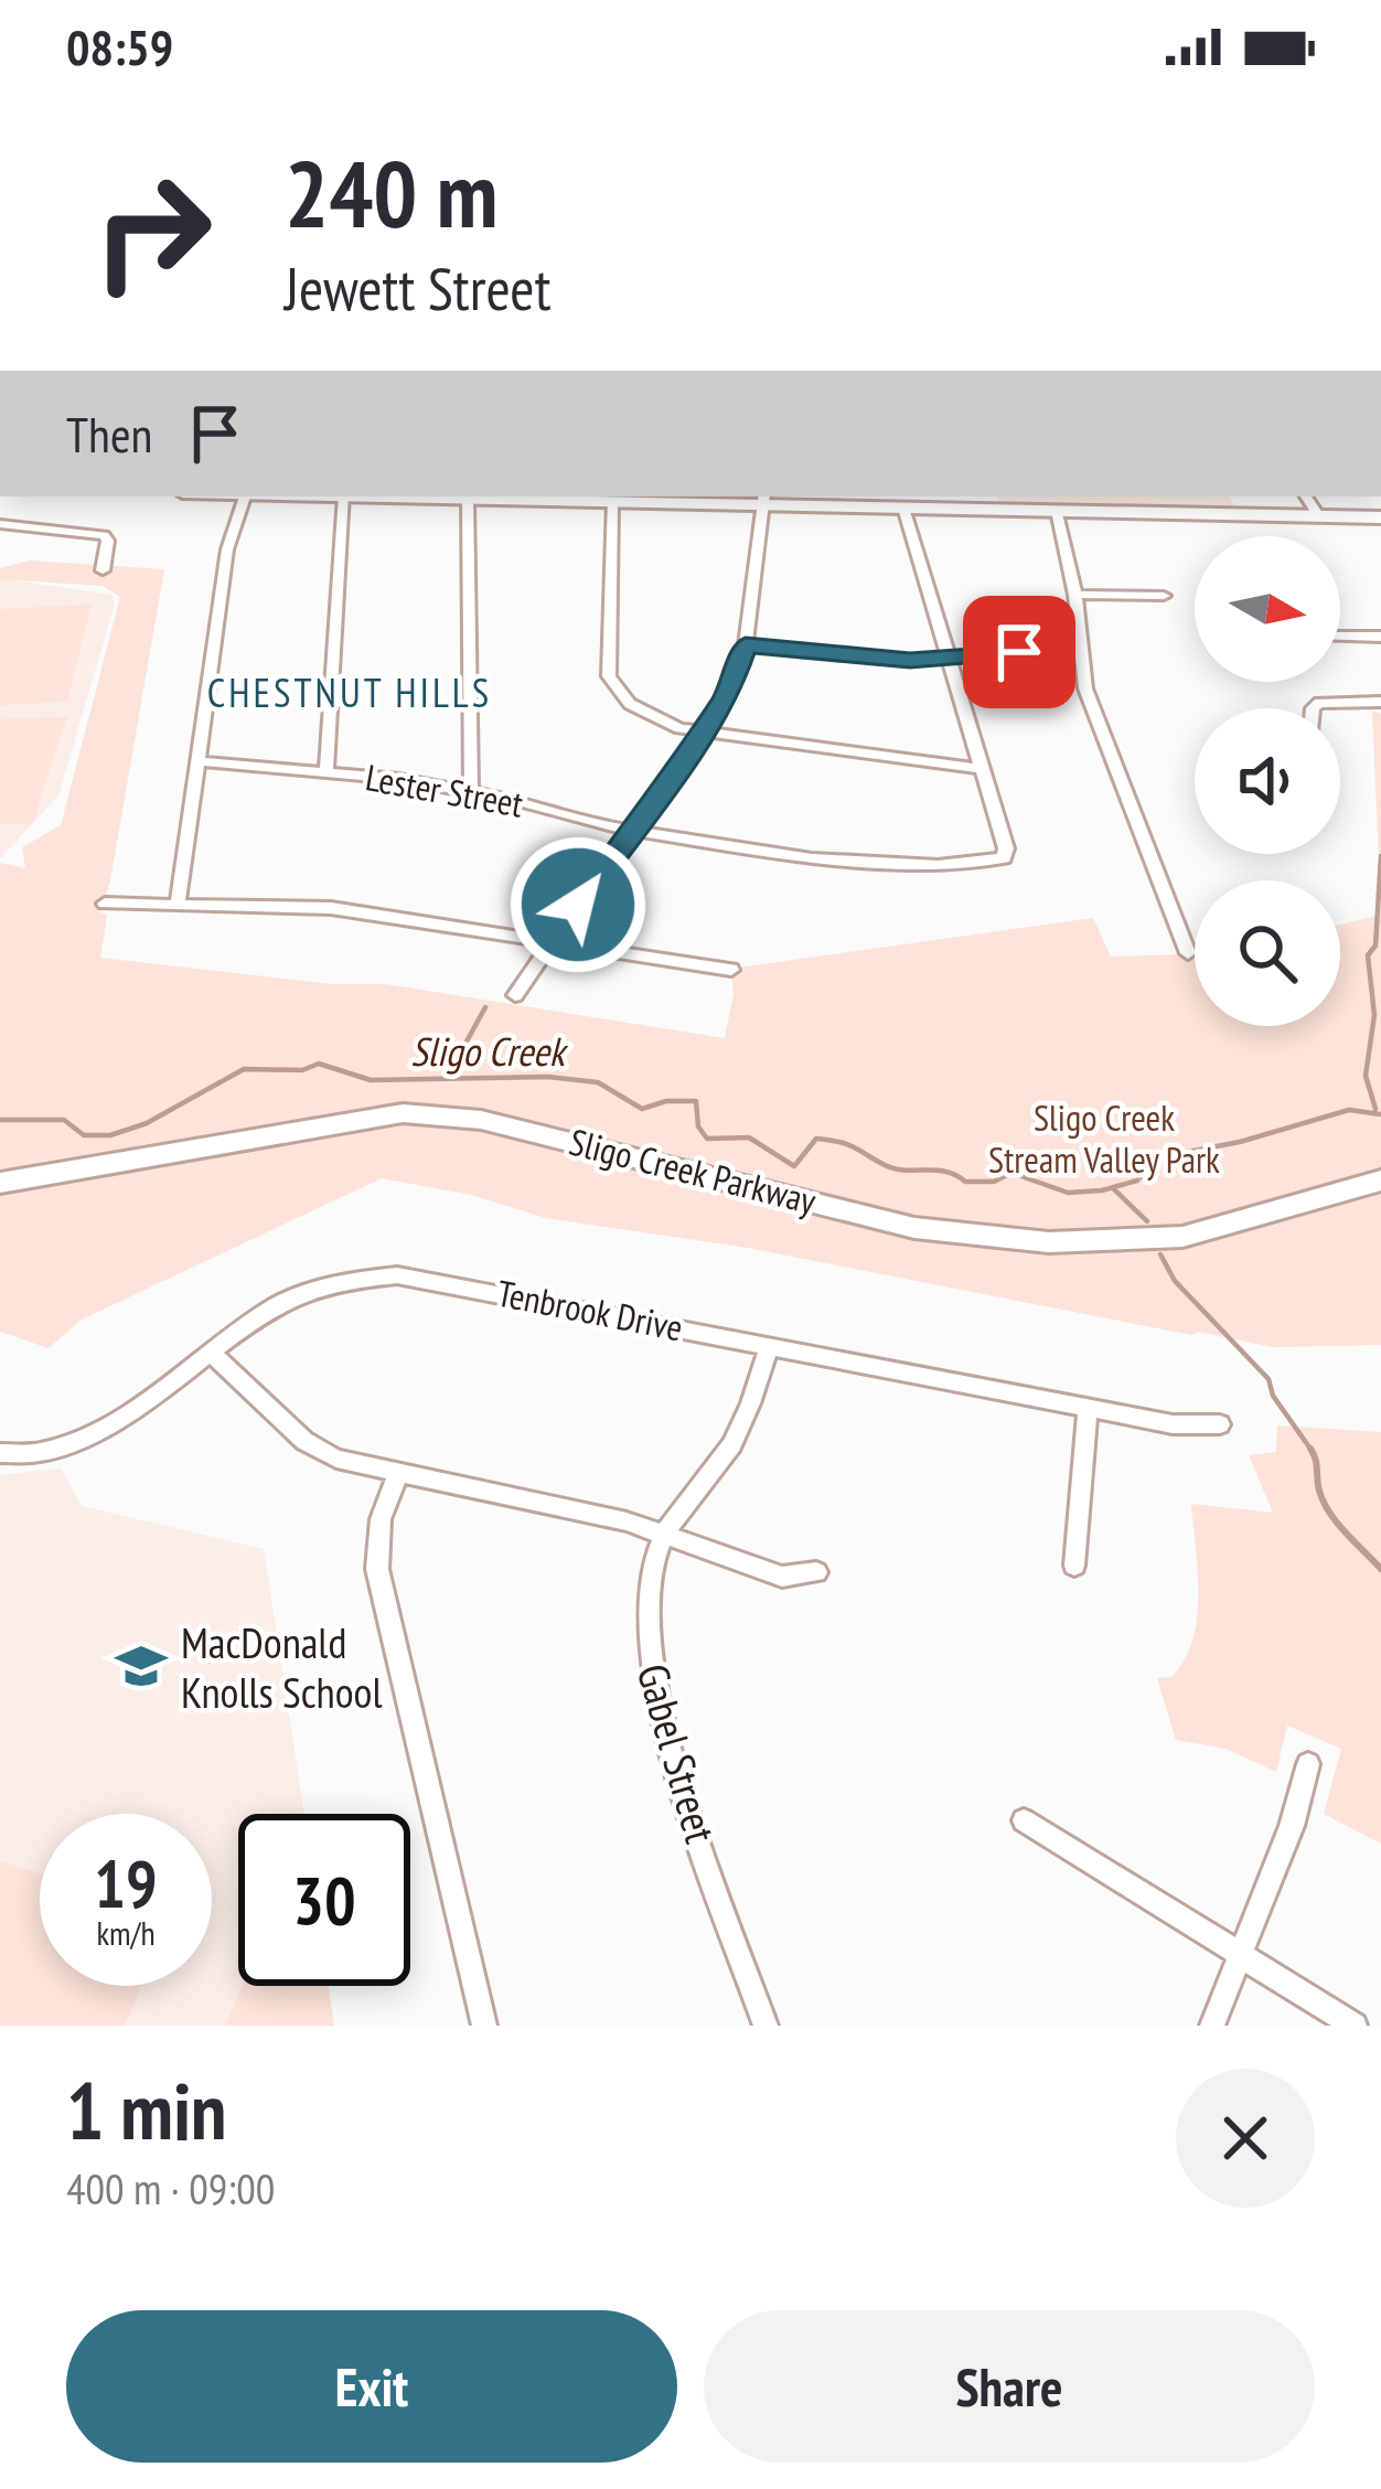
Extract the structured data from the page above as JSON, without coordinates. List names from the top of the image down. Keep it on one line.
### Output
{"streets":{"street":["Lester Street","Sligo Creek Parkway","Tenbrook Drive","Gabel Street"]},"crossings":[["Tenbrook Drive","Gabel Street"]],"districts":["CHESTNUT HILLS"],"water":["Sligo Creek"],"parks":["Sligo Creek Stream Valley Park"],"places":{"school or university":["MacDonald Knolls School"]},"north":"right","page":{"status":"08:59","turn":["240 m","Jewett Street"],"then":"Then","speed":"19 km/h","limit":"30","heading":["1 min","400 m · 09:00"],"buttons":["Exit","Share"]}}
